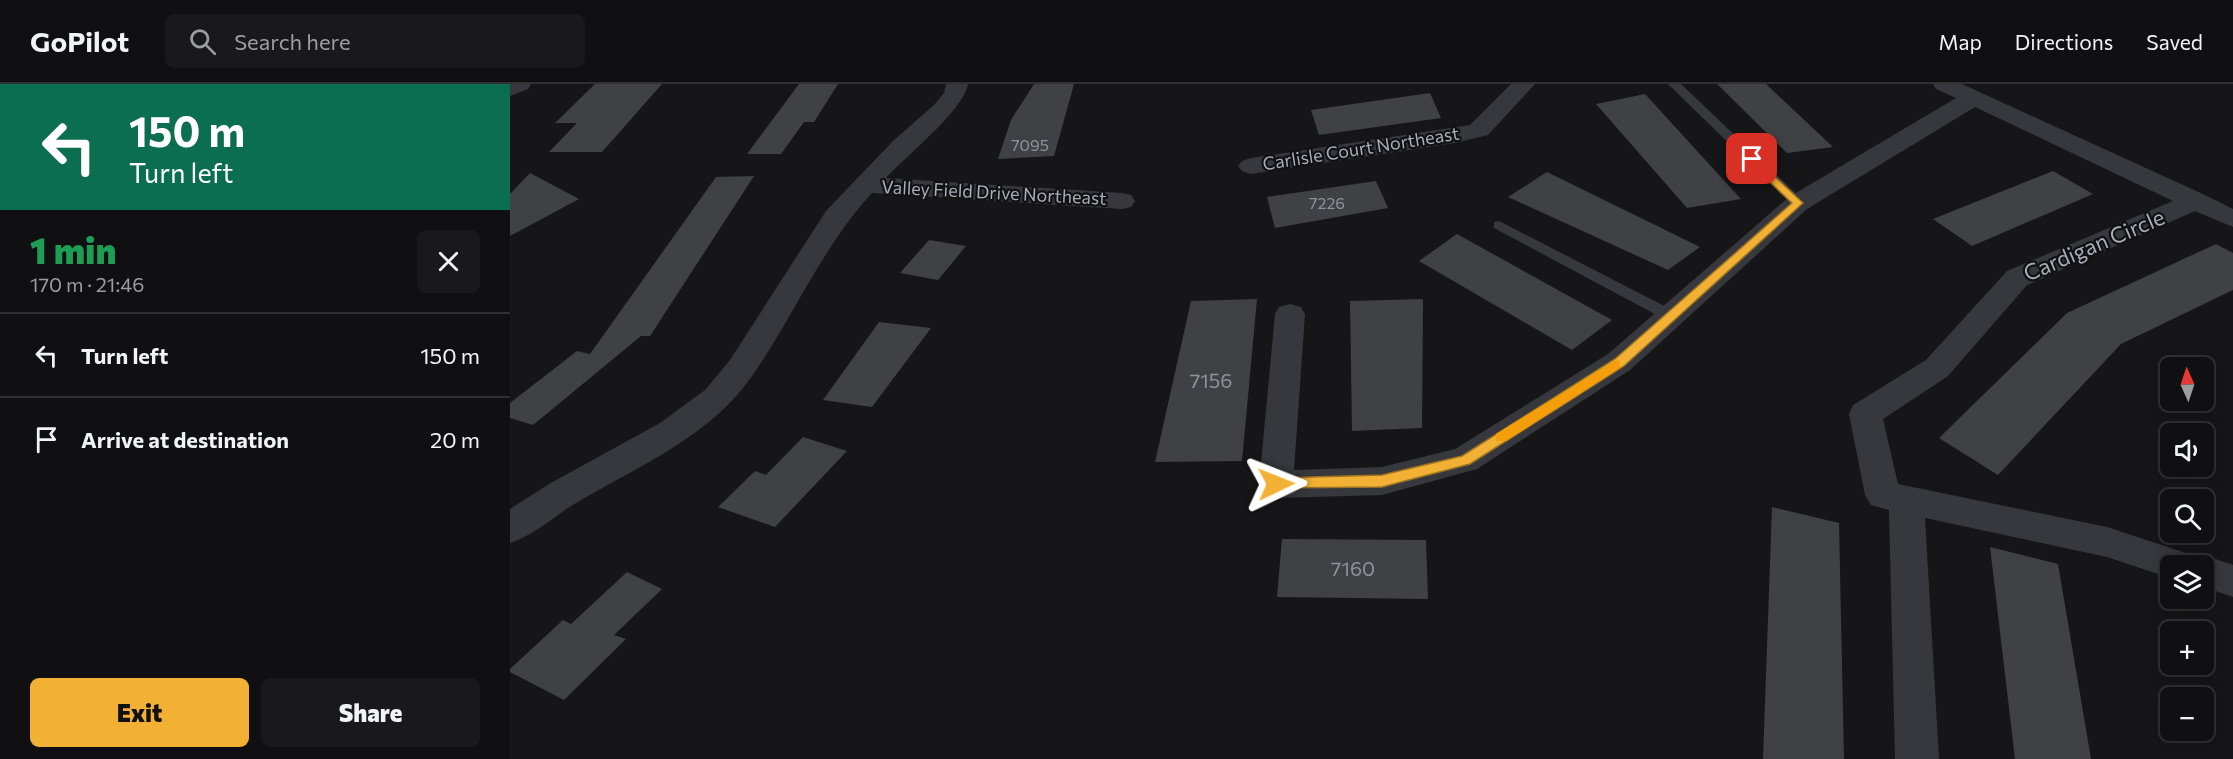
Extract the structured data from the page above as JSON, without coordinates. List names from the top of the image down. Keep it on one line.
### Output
{"streets":{"street":["Carlisle Court Northeast","Valley Field Drive Northeast","Cardigan Circle"]},"house_numbers":["7095","7226","7156","7160"],"north":"top","page":{"header":"GoPilot","search":"Search here","nav":["Map","Directions","Saved"],"turn":["150 m","Turn left"],"heading":["1 min","170 m · 21:46"],"list":[{"name":"Turn left","value":"150 m"},{"name":"Arrive at destination","value":"20 m"}],"map_buttons":["+","−"],"buttons":["Exit","Share"]}}
